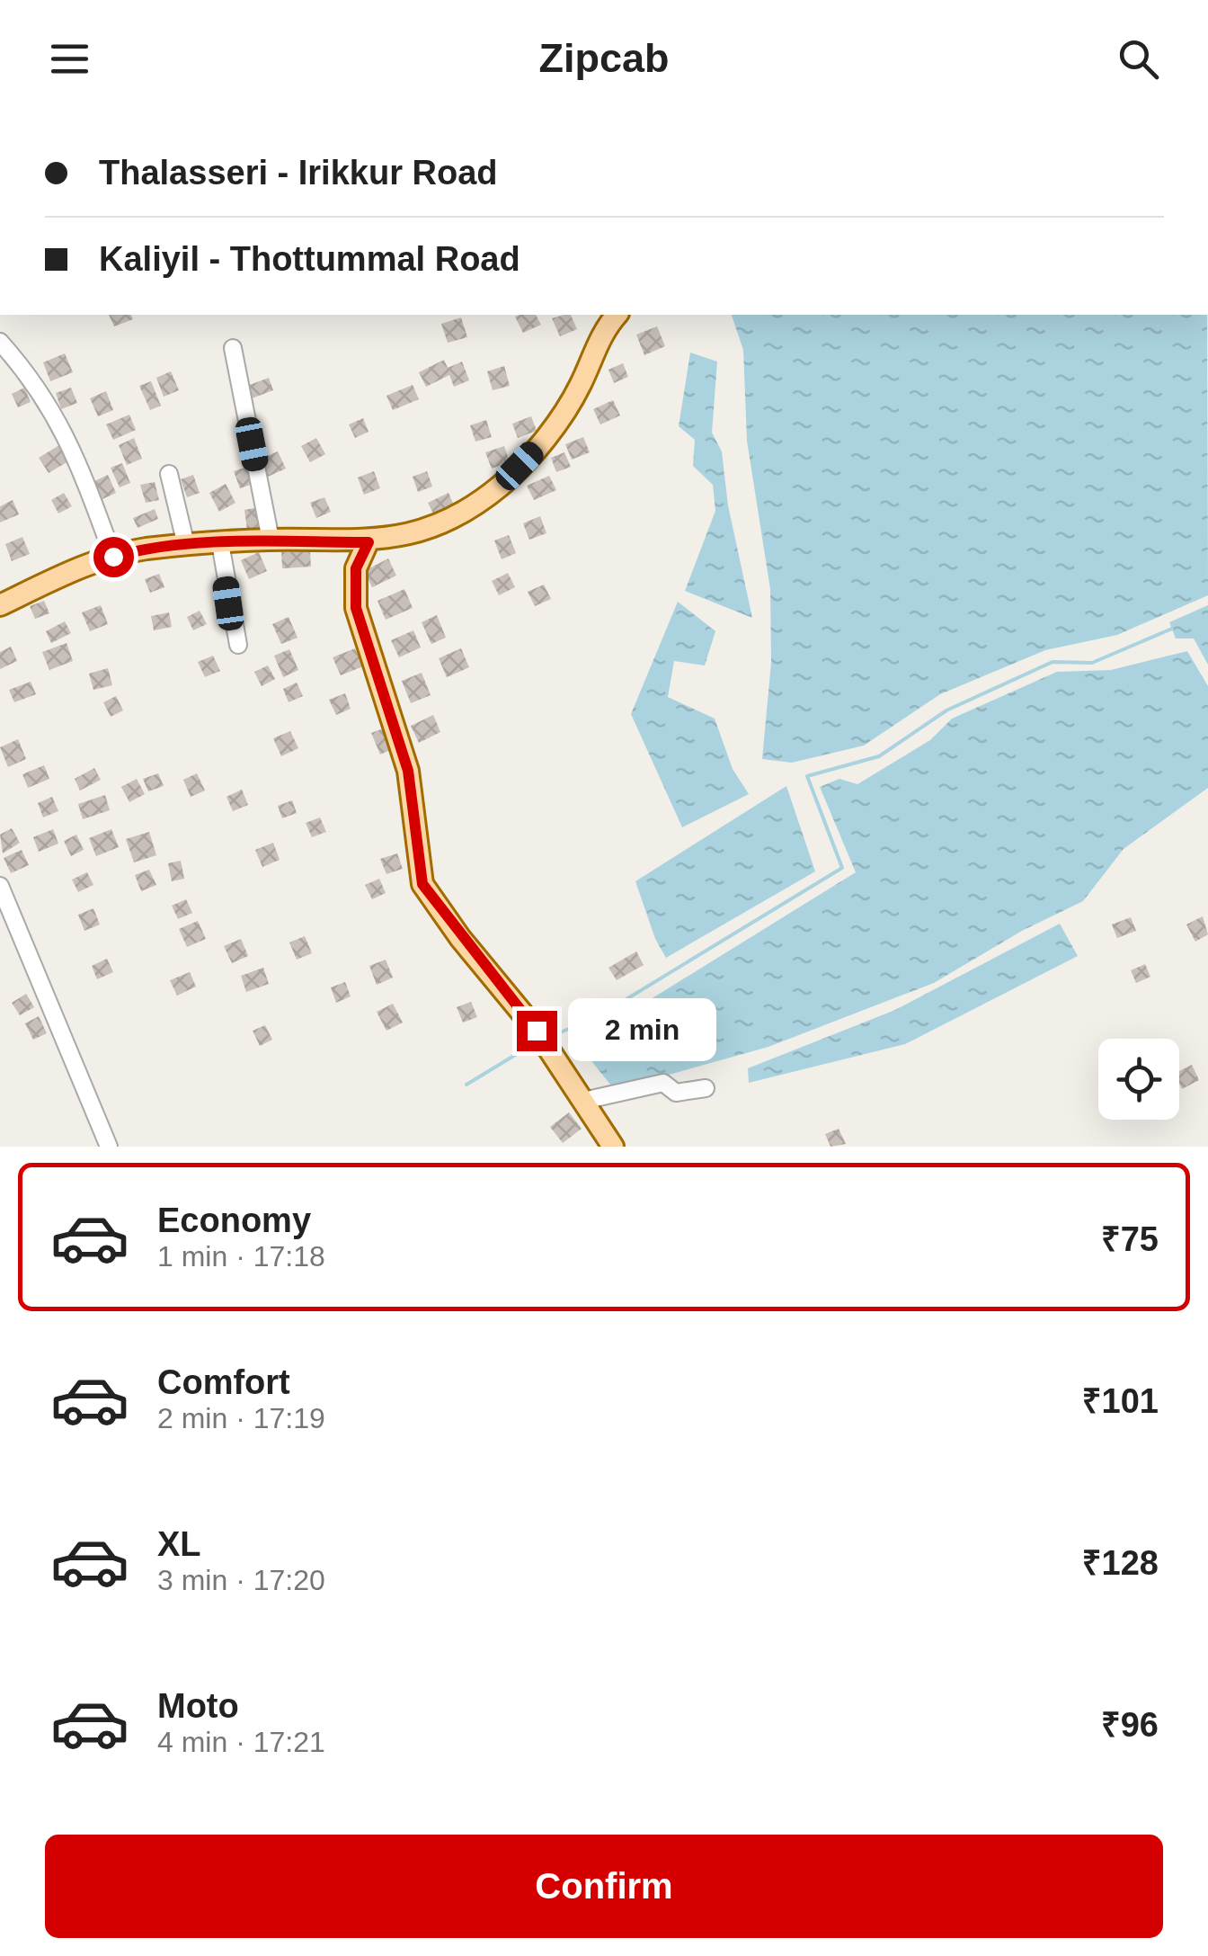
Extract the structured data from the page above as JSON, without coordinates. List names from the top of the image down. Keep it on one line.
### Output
{"page":{"header":"Zipcab","banner":["Thalasseri - Irikkur Road","Kaliyil - Thottummal Road"],"bubble":"2 min","list":[{"name":"Economy","note":"1 min · 17:18","value":"₹75"},{"name":"Comfort","note":"2 min · 17:19","value":"₹101"},{"name":"XL","note":"3 min · 17:20","value":"₹128"},{"name":"Moto","note":"4 min · 17:21","value":"₹96"}],"buttons":"Confirm"}}
